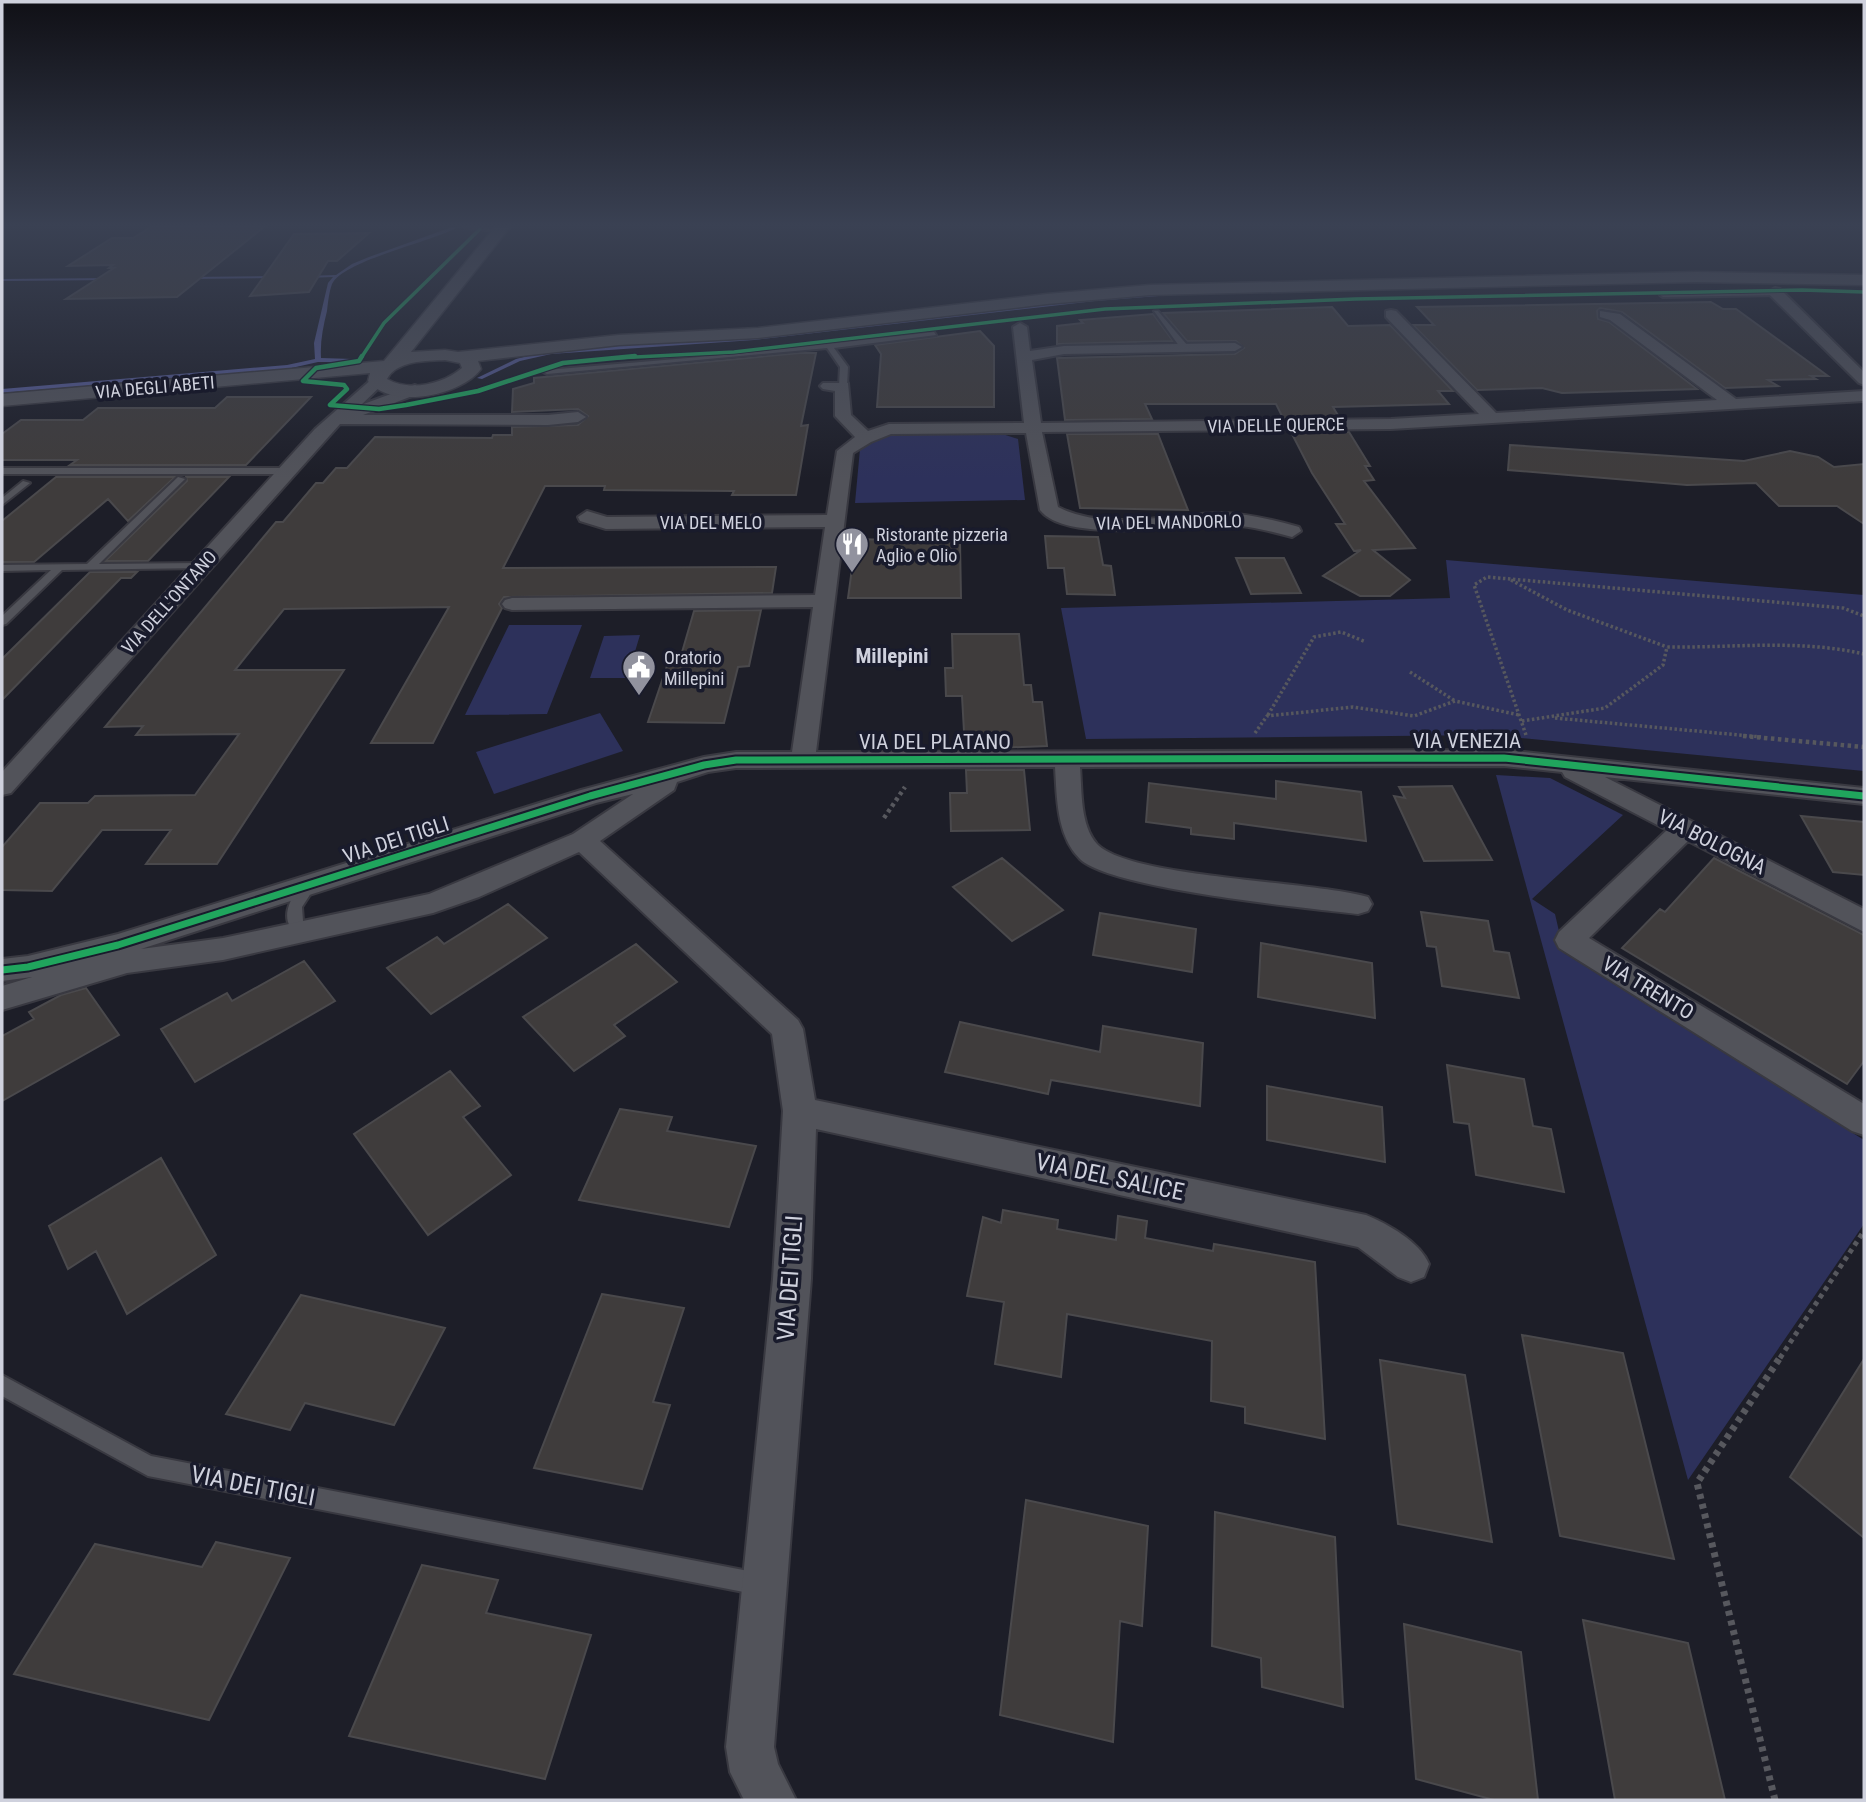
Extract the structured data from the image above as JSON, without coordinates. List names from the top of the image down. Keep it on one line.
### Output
{"streets":{"street":["VIA DEGLI ABETI","VIA DELLE QUERCE","VIA DEL MELO","VIA DEL MANDORLO","VIA DELL'ONTANO","VIA VENEZIA","VIA DEL PLATANO","VIA DEI TIGLI","VIA BOLOGNA","VIA TRENTO","VIA DEL SALICE"]},"crossings":[["VIA DEGLI ABETI","VIA DELL'ONTANO"],["VIA DELLE QUERCE","VIA DEL MANDORLO"],["VIA VENEZIA","VIA DEL PLATANO"],["VIA VENEZIA","VIA BOLOGNA"],["VIA DEL PLATANO","VIA DEI TIGLI"],["VIA DEI TIGLI","VIA DEL SALICE"],["VIA BOLOGNA","VIA TRENTO"]],"districts":["Millepini"],"places":{"restaurant":["Ristorante pizzeria Aglio e Olio"],"public building":["Oratorio Millepini"]}}
